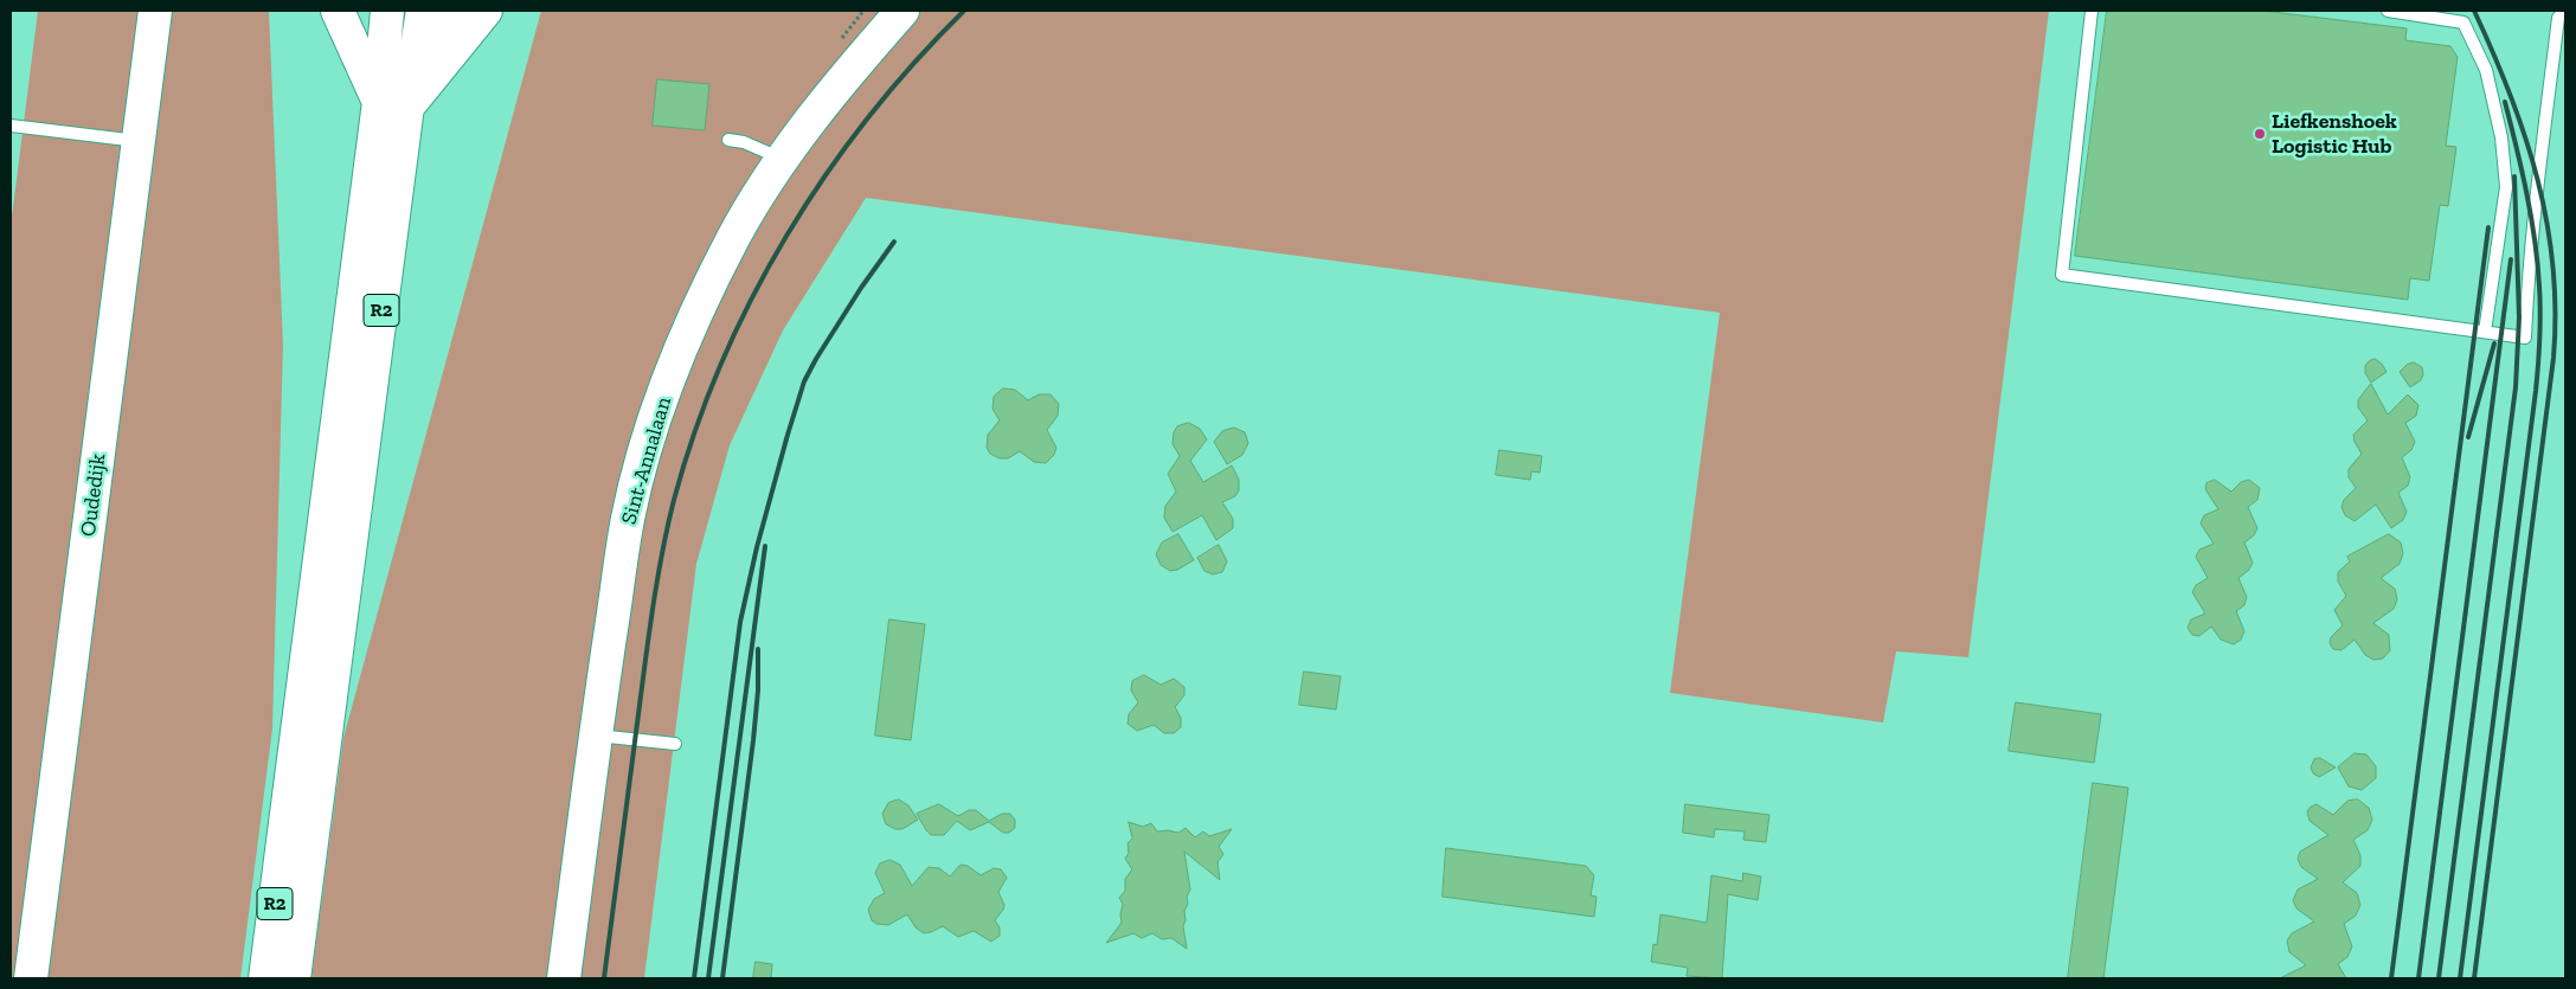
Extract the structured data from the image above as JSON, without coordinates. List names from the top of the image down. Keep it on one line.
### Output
{"streets":{"main road":["R2","Sint-Annalaan","Oudedijk"]},"places":["Liefkenshoek Logistic Hub"]}
